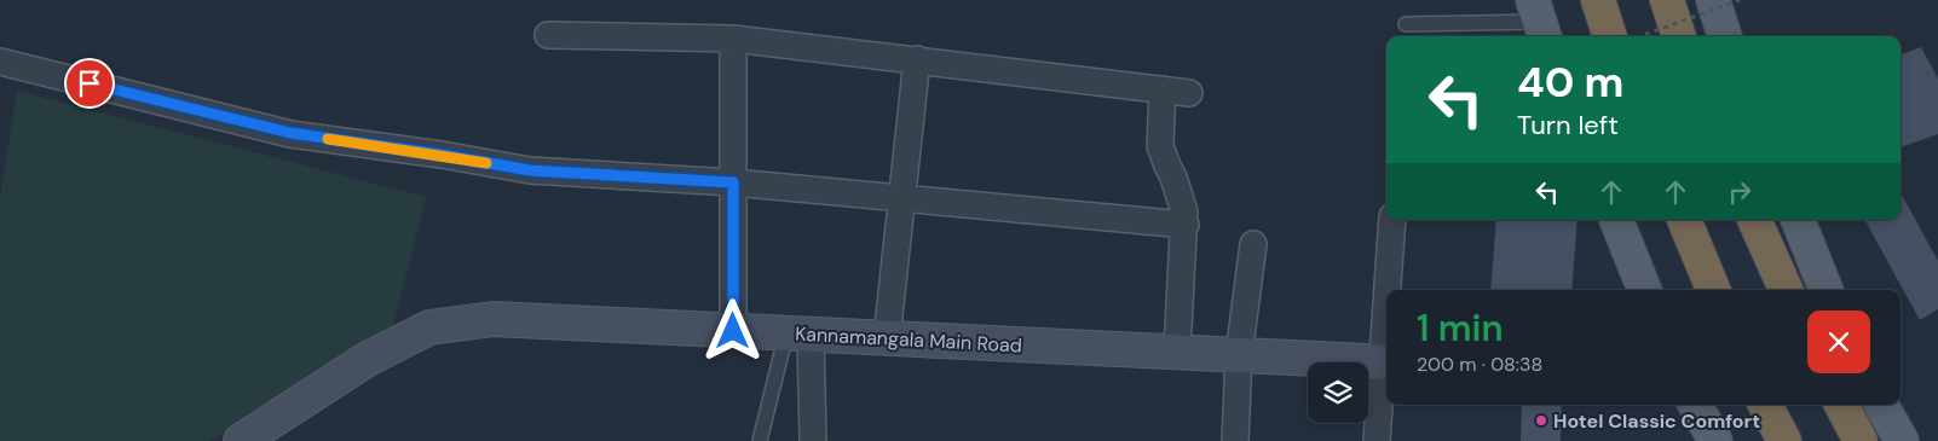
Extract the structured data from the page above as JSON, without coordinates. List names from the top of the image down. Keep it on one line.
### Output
{"streets":{"main road":["Kannamangala Main Road"]},"places":["Hotel Classic Comfort"],"page":{"turn":["40 m","Turn left"],"heading":["1 min","200 m · 08:38"]}}
